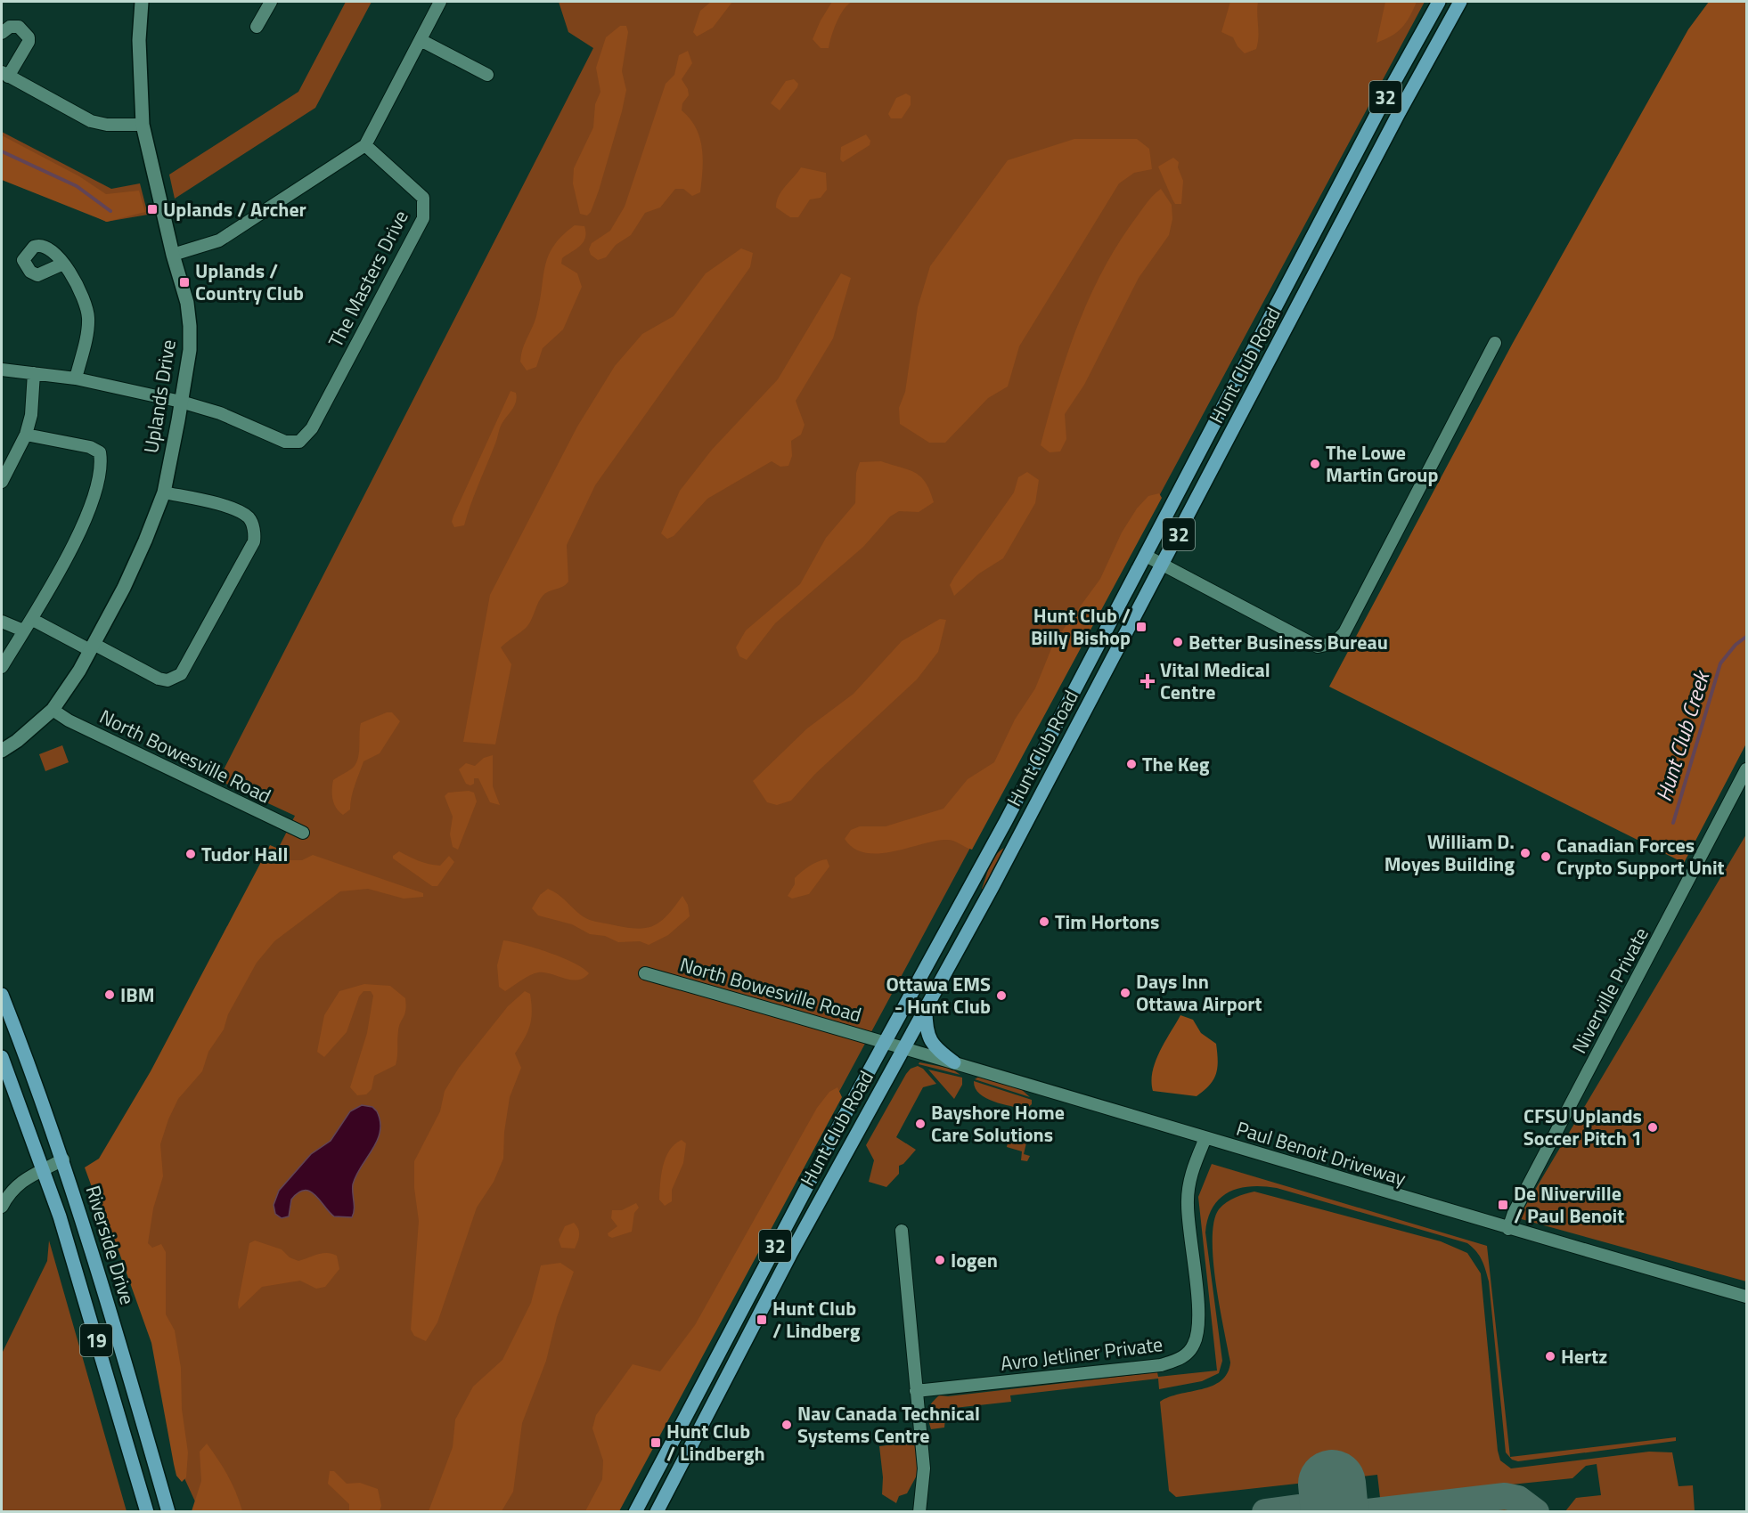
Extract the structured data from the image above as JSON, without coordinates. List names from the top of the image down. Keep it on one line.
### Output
{"streets":{"main road":["32","Hunt Club Road","Riverside Drive","19"],"street":["The Masters Drive","Uplands Drive","North Bowesville Road","Niverville Private","Paul Benoit Driveway","Avro Jetliner Private"]},"crossings":[["The Masters Drive","Uplands Drive"],["Hunt Club Road","North Bowesville Road"],["Hunt Club Road","Paul Benoit Driveway"],["Uplands Drive","North Bowesville Road"],["North Bowesville Road","Paul Benoit Driveway"],["Niverville Private","Paul Benoit Driveway"],["Paul Benoit Driveway","Avro Jetliner Private"]],"water":["Hunt Club Creek"],"places":{"transit":["Uplands / Archer","Uplands / Country Club","Hunt Club / Billy Bishop","De Niverville / Paul Benoit","Hunt Club / Lindberg","Hunt Club / Lindbergh"],"other":["The Lowe Martin Group","Better Business Bureau","The Keg","William D. Moyes Building","Tudor Hall","Canadian Forces Crypto Support Unit","Tim Hortons","Days Inn Ottawa Airport","IBM","Ottawa EMS - Hunt Club","Bayshore Home Care Solutions","CFSU Uplands Soccer Pitch 1","Iogen","Hertz","Nav Canada Technical Systems Centre"],"health":["Vital Medical Centre"]}}
